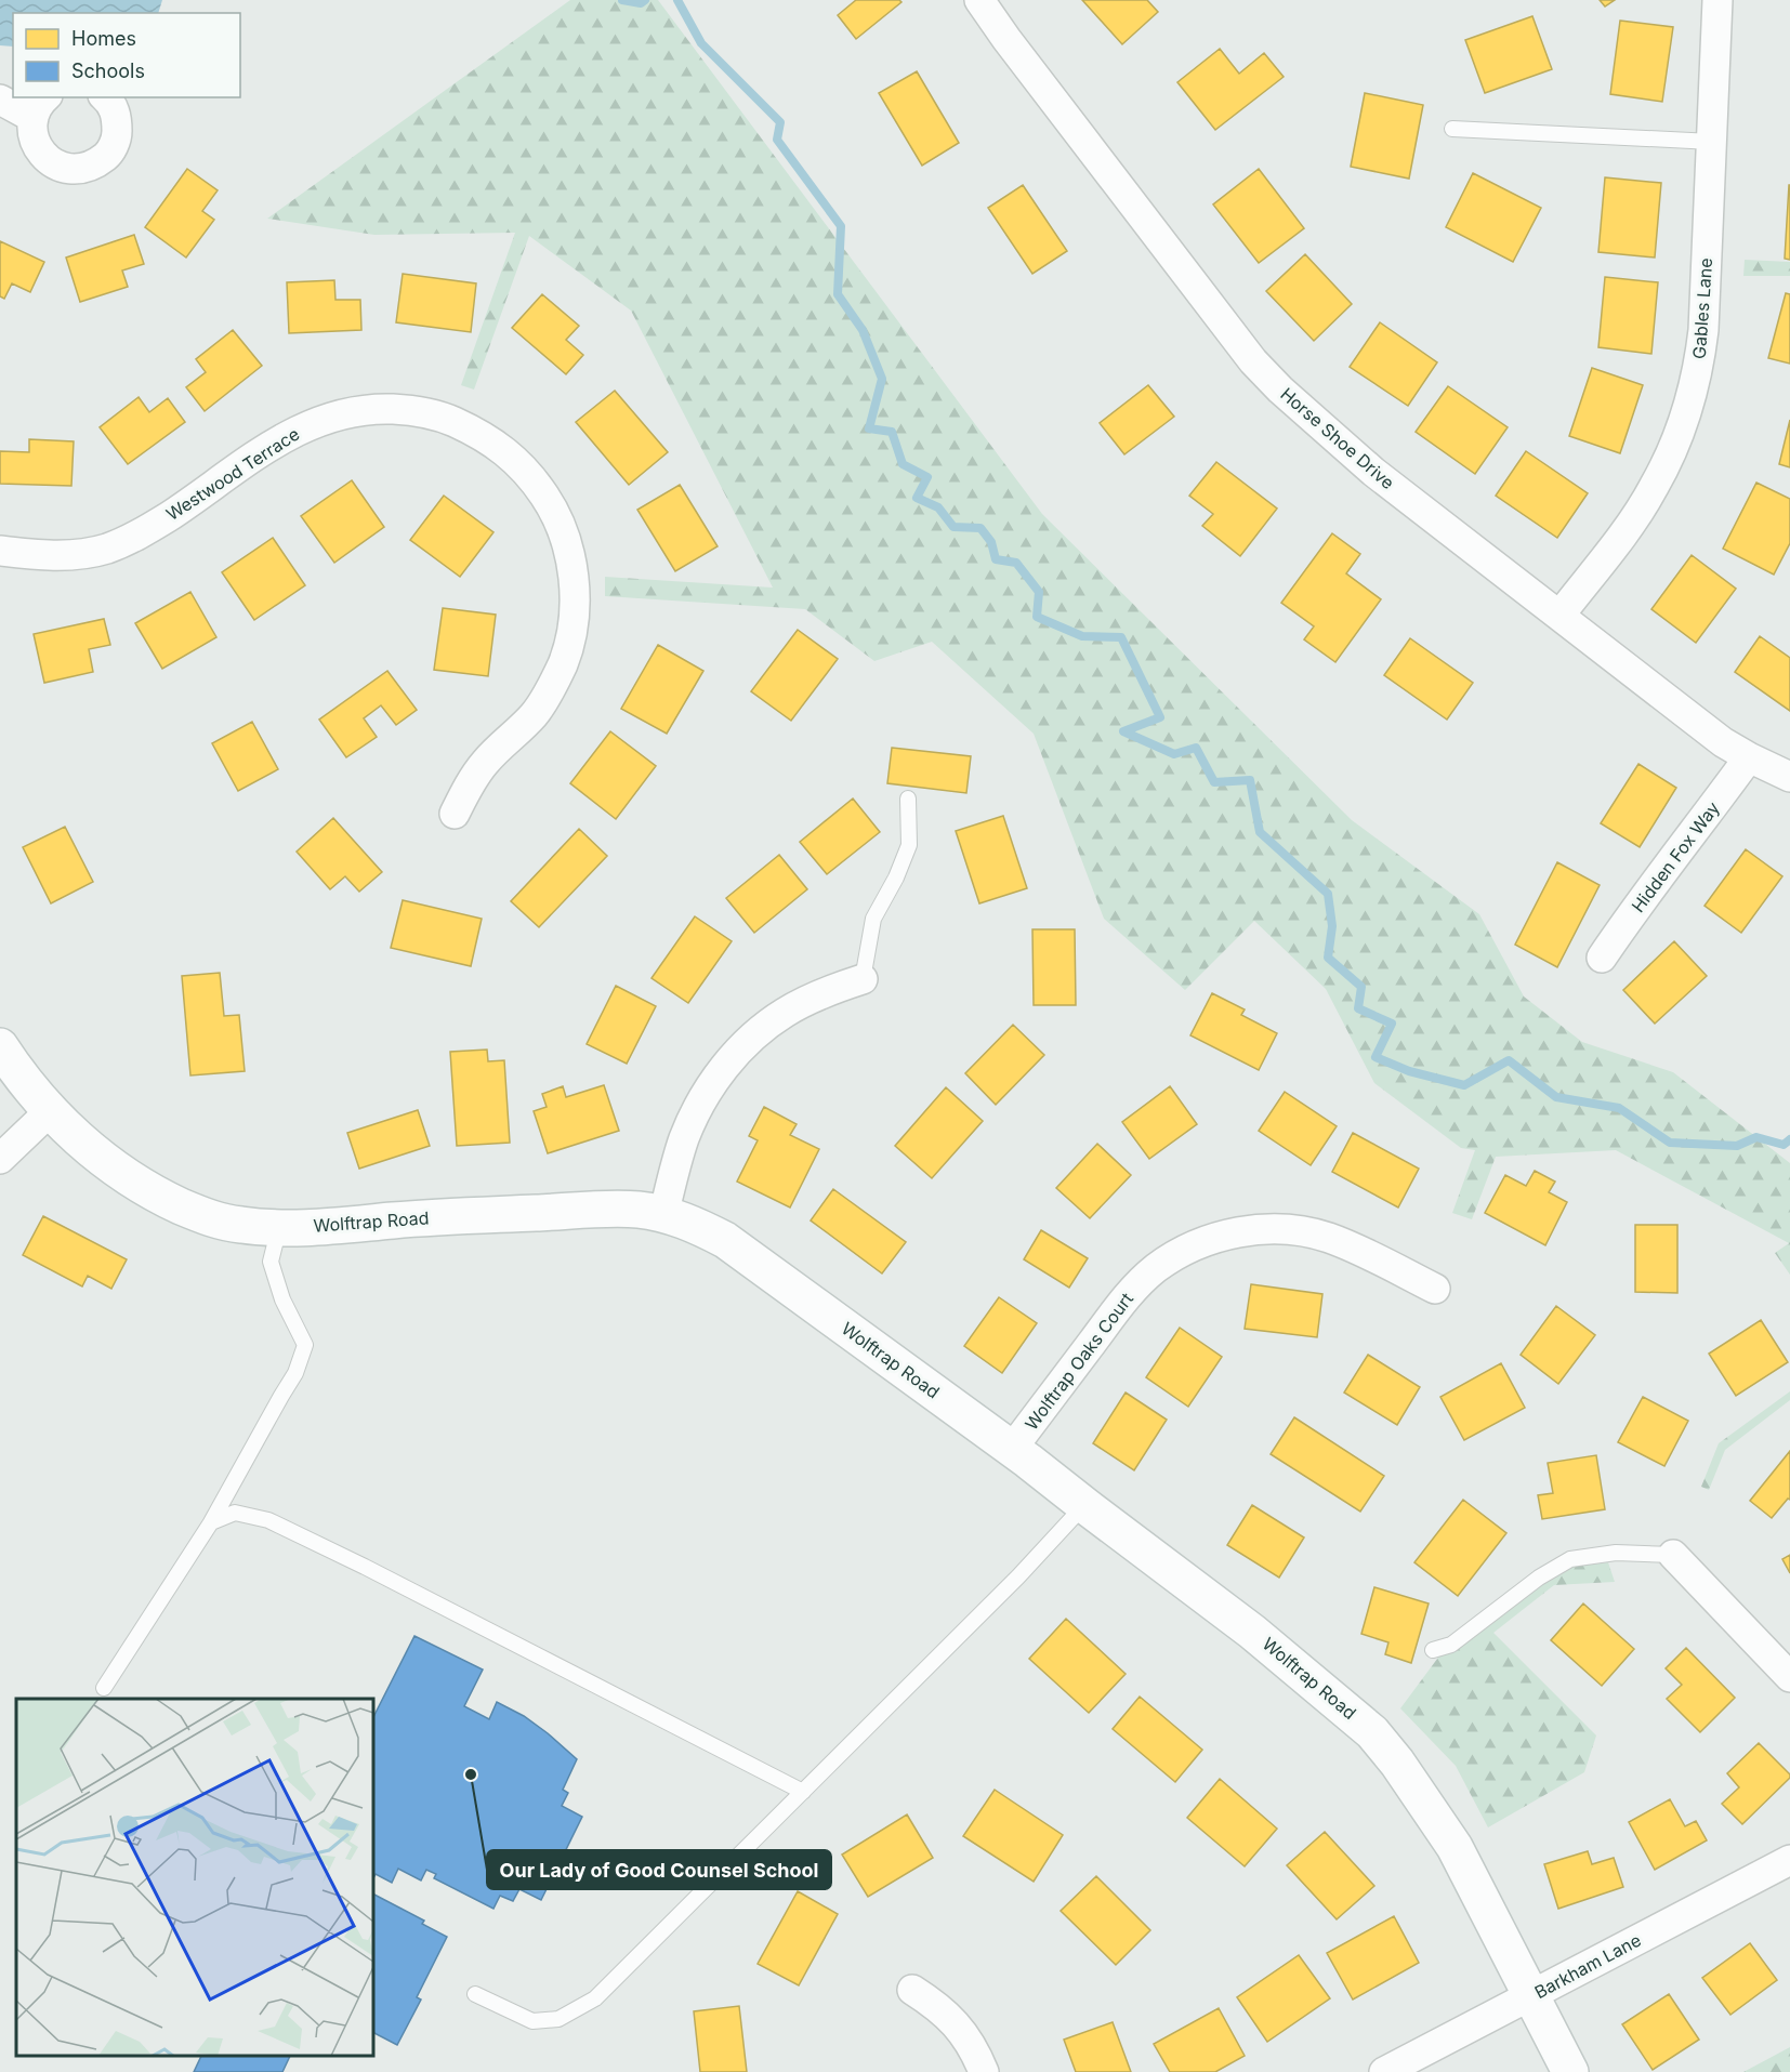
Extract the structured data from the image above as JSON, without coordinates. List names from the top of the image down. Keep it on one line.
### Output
{"streets":{"street":["Gables Lane","Horse Shoe Drive","Westwood Terrace","Hidden Fox Way","Wolftrap Road","Wolftrap Oaks Court","Barkham Lane"]},"crossings":[["Gables Lane","Horse Shoe Drive"],["Horse Shoe Drive","Hidden Fox Way"],["Wolftrap Road","Wolftrap Oaks Court"],["Wolftrap Road","Barkham Lane"]],"places":["Our Lady of Good Counsel School"],"legend":["Homes","Schools"]}
